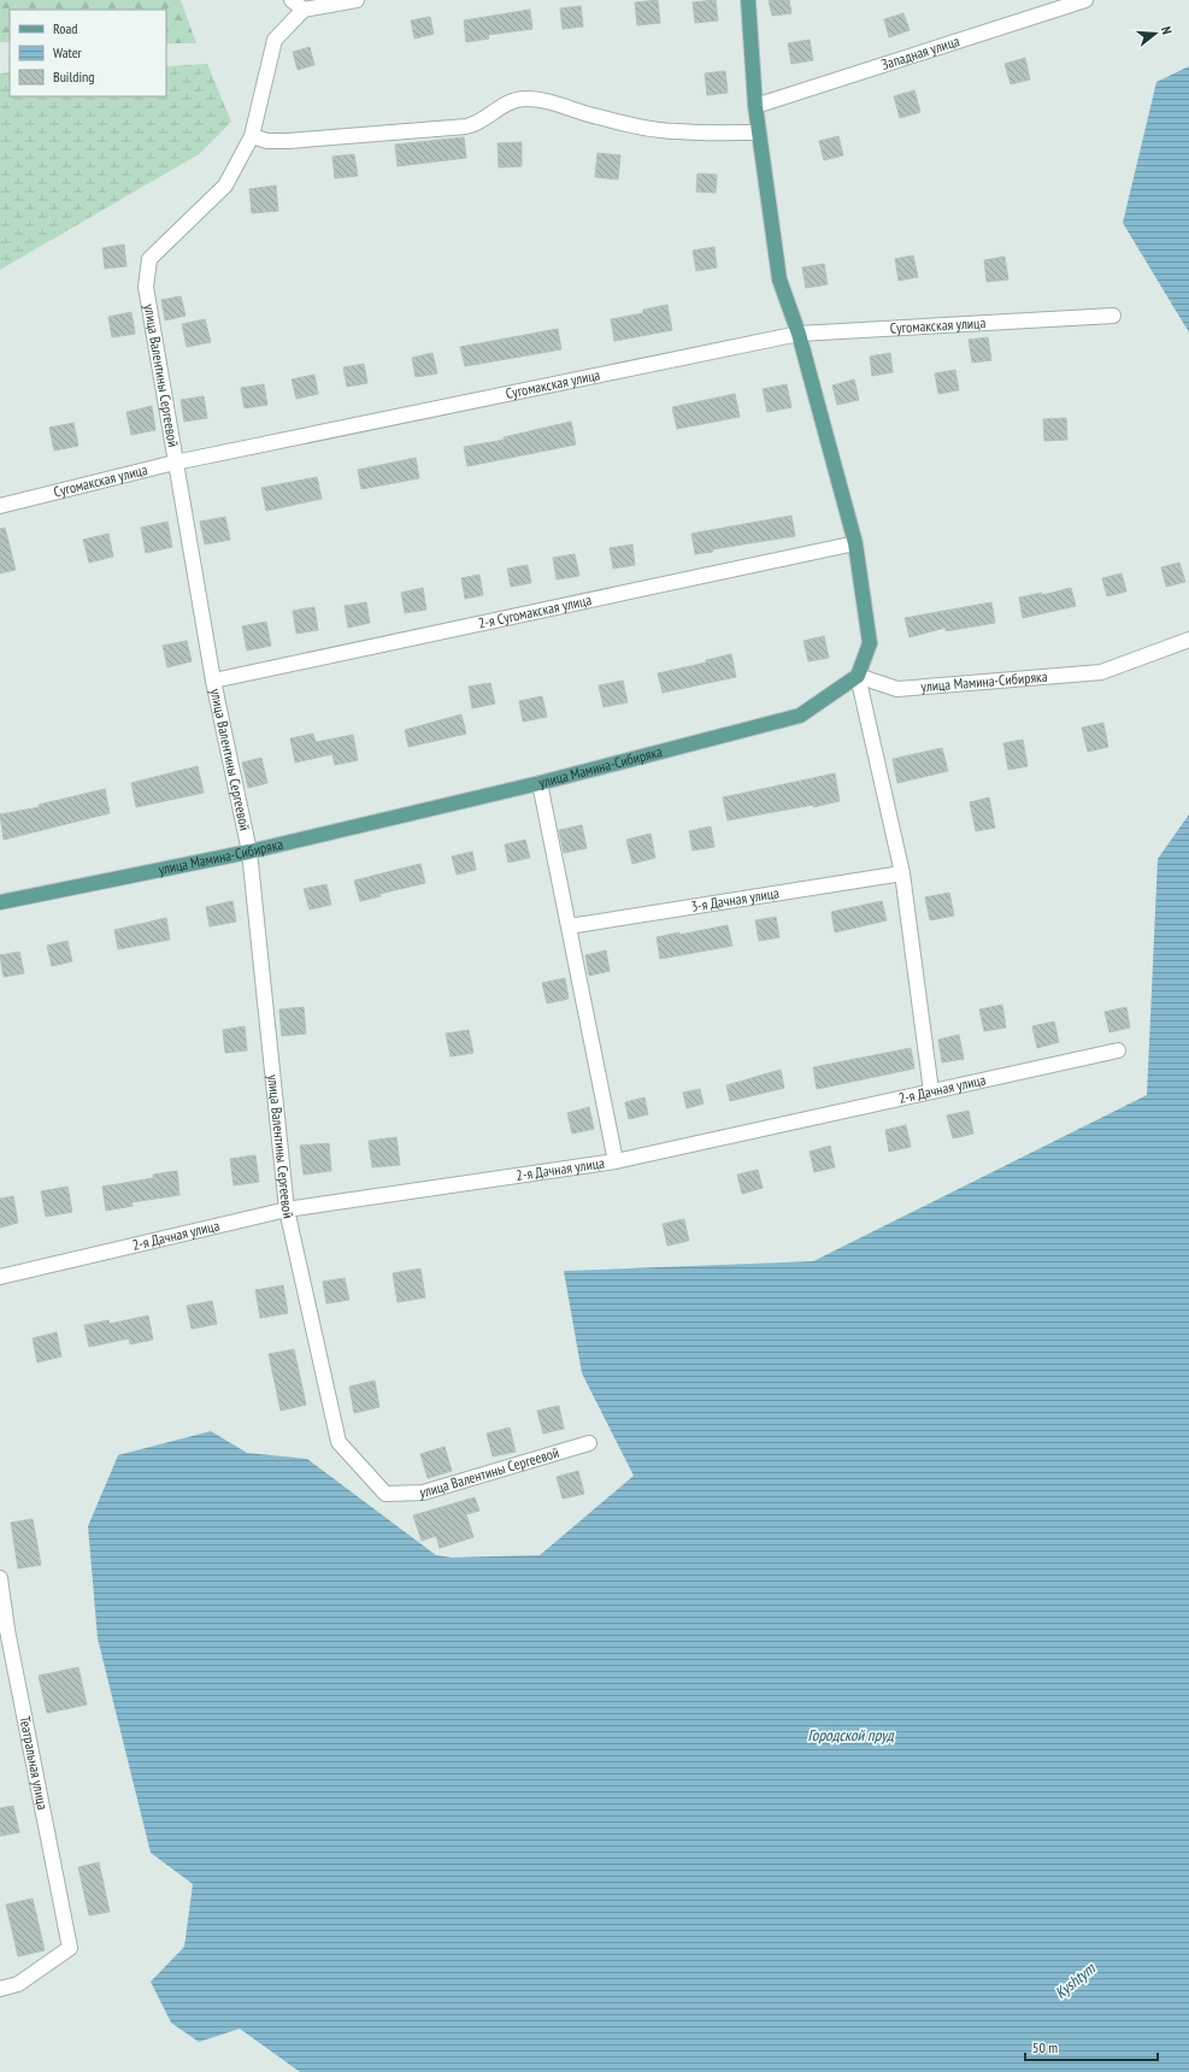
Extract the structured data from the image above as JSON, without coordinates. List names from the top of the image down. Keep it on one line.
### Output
{"streets":{"main road":["улица Мамина-Сибиряка"],"street":["Западная улица","Сугомакская улица","улица Валентины Сергеевой","2-я Сугомакская улица","3-я Дачная улица","2-я Дачная улица","Театральная улица"]},"crossings":[["Сугомакская улица","улица Валентины Сергеевой"],["улица Валентины Сергеевой","2-я Сугомакская улица"],["улица Валентины Сергеевой","улица Мамина-Сибиряка"],["улица Валентины Сергеевой","2-я Дачная улица"]],"water":["Городской пруд","Kyshtym"],"legend":["Road","Water","Building"],"scale_bar":"50 m","north":"right"}
